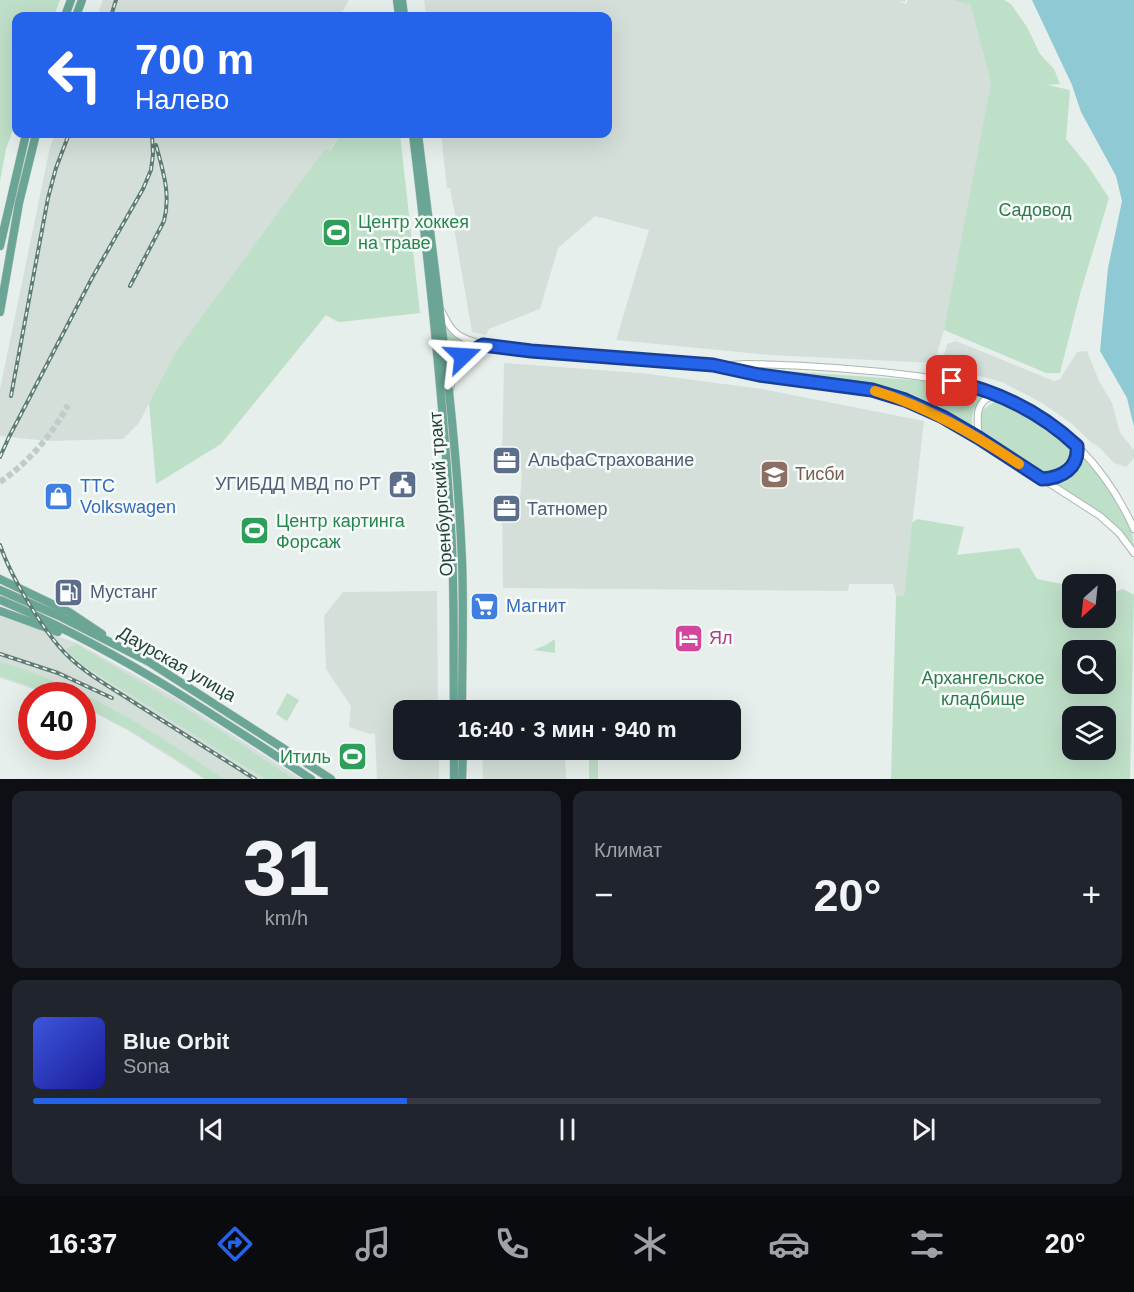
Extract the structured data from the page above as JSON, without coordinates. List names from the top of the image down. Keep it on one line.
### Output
{"streets":{"main road":["Оренбургский тракт","Даурская улица"]},"parks":["Садовод","Архангельское кладбище"],"places":{"sports":["Центр хоккея на траве","Центр картинга Форсаж","Итиль"],"office":["АльфаСтрахование","Татномер"],"school or university":["Тисби"],"public building":["УГИБДД МВД по РТ"],"shop":["ТТС Volkswagen"],"fuel station":["Мустанг"],"supermarket":["Магнит"],"hotel":["Ял"]},"north":"bottom left","page":{"turn":["700 m","Налево"],"limit":"40","trip":"16:40 · 3 мин · 940 m","tile":[["31","km/h"],"Климат"],"heat":["−","20°","+"],"song":["Blue Orbit","Sona"],"tabs":["16:37","20°"]}}
